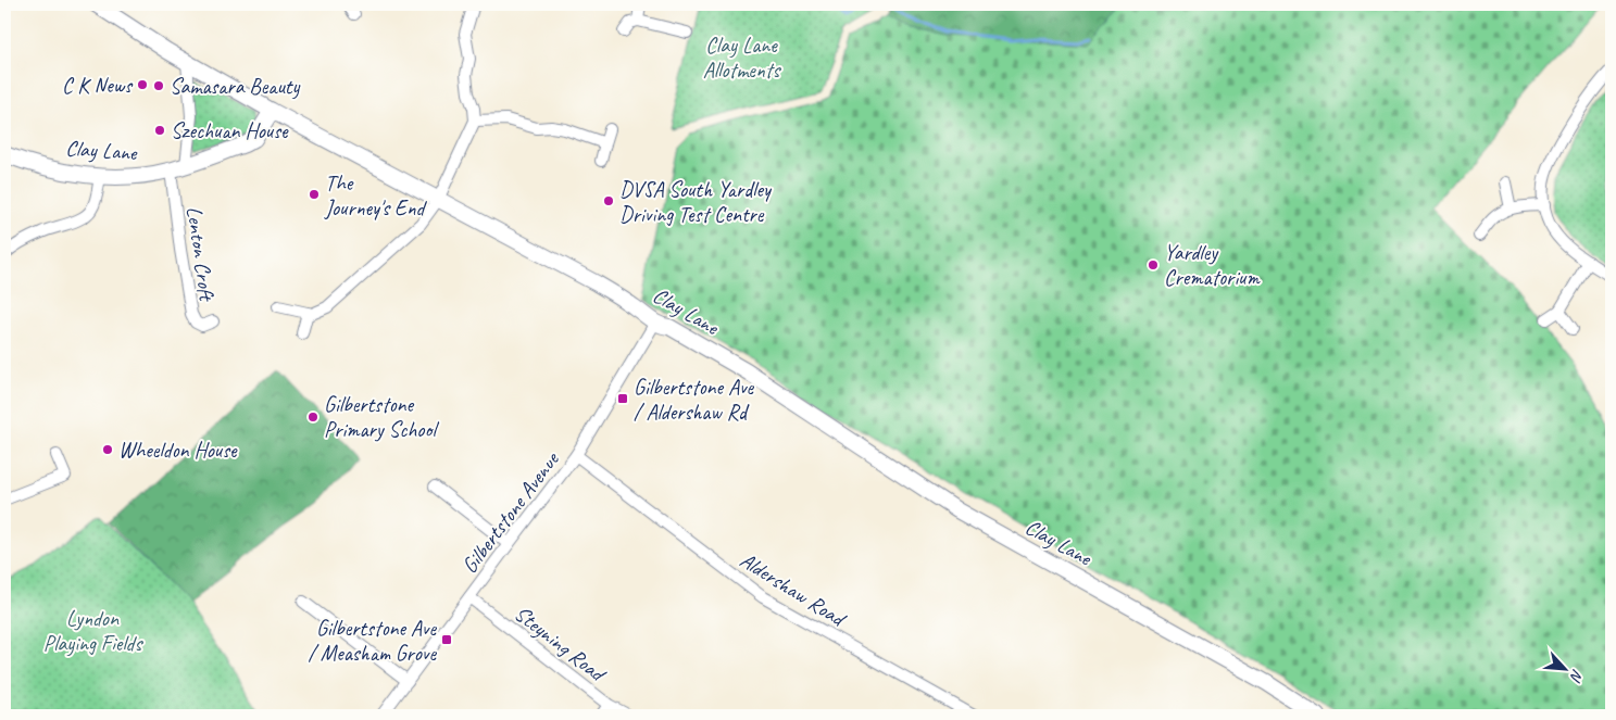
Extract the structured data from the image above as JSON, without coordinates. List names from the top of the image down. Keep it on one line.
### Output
{"streets":{"street":["Clay Lane","Lenton Croft","Gilbertstone Avenue","Aldershaw Road","Steyning Road"]},"crossings":[["Clay Lane","Lenton Croft"],["Clay Lane","Gilbertstone Avenue"],["Gilbertstone Avenue","Aldershaw Road"],["Gilbertstone Avenue","Steyning Road"]],"parks":["Clay Lane Allotments","Lyndon Playing Fields"],"places":{"other":["C K News","Samasara Beauty","Szechuan House","The Journey's End","DVSA South Yardley Driving Test Centre","Yardley Crematorium","Gilbertstone Primary School","Wheeldon House"],"transit":["Gilbertstone Ave / Aldershaw Rd","Gilbertstone Ave / Measham Grove"]},"north":"bottom right"}
